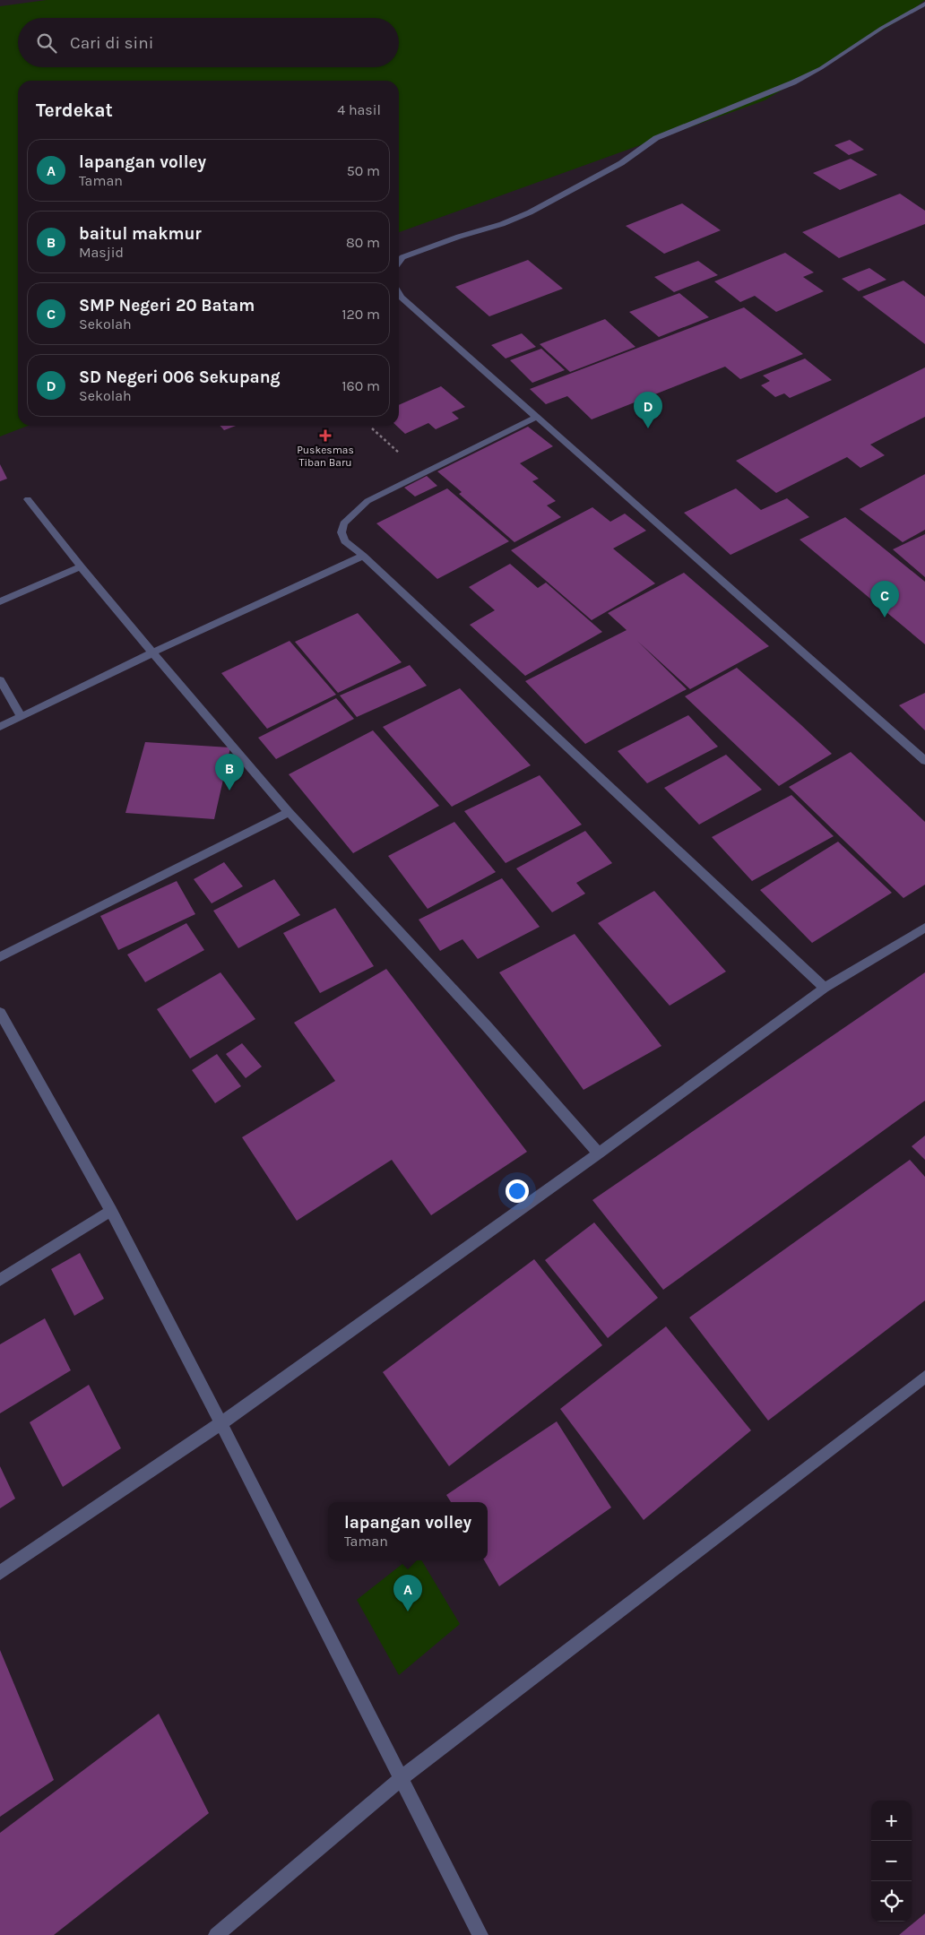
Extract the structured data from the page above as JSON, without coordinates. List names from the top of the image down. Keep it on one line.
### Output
{"places":{"health":["Puskesmas Tiban Baru"]},"page":{"search":"Cari di sini","heading":["Terdekat","4 hasil"],"list":[{"mark":"A","name":"lapangan volley","note":"Taman","value":"50 m"},{"mark":"B","name":"baitul makmur","note":"Masjid","value":"80 m"},{"mark":"C","name":"SMP Negeri 20 Batam","note":"Sekolah","value":"120 m"},{"mark":"D","name":"SD Negeri 006 Sekupang","note":"Sekolah","value":"160 m"}],"pins":["D","C","B","A"],"popup":["lapangan volley","Taman"],"map_buttons":["+","−"]}}
